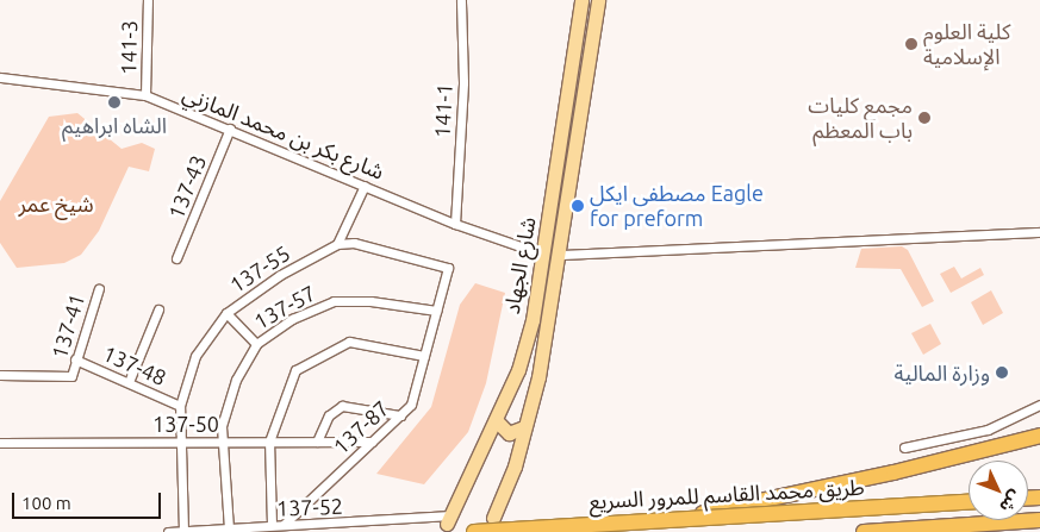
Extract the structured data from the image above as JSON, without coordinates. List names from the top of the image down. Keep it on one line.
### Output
{"streets":{"highway":["طريق محمد القاسم للمرور السريع"],"main road":["شارع الجهاد"],"street":["141-3","141-1","شارع بكر بن محمد المازني","137-43","137-55","137-57","137-41","137-48","137-50","137-87","137-52"]},"crossings":[["141-3","شارع بكر بن محمد المازني"],["141-1","شارع بكر بن محمد المازني"],["شارع بكر بن محمد المازني","137-43"],["شارع بكر بن محمد المازني","شارع الجهاد"],["شارع الجهاد","137-52"],["137-55","137-48"],["137-55","137-50"],["137-55","137-87"],["137-55","137-52"],["137-57","137-50"],["137-57","137-87"],["137-57","137-52"],["137-41","137-48"],["137-50","137-87"],["137-87","137-52"]],"parks":["شيخ عمر"],"places":["كلية العلوم الإسلامية","الشاه ابراهيم","مجمع كليات باب المعظم","مصطفى ايكل Eagle for preform","وزارة المالية"],"scale_bar":"100 m","north":"bottom right"}
